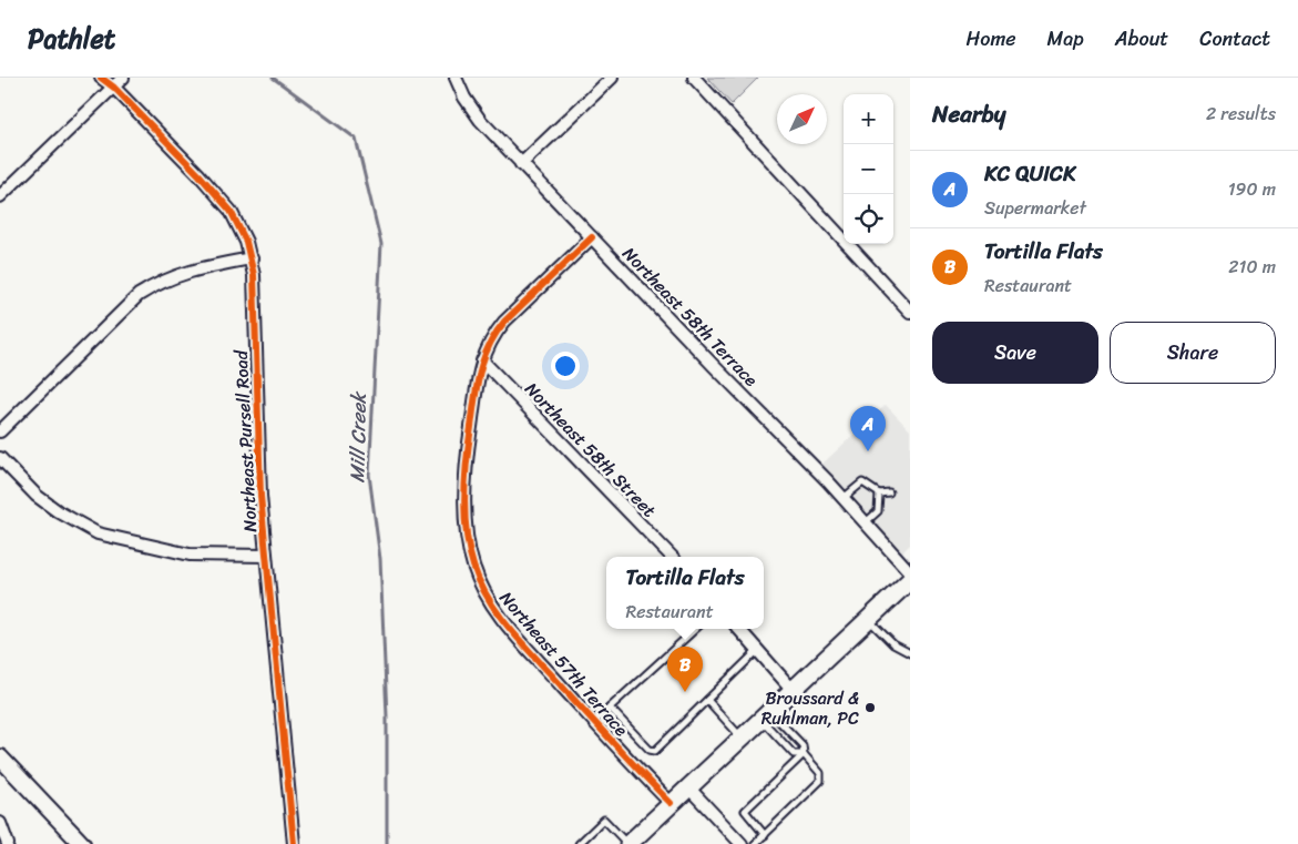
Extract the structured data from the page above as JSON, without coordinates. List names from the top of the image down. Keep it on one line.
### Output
{"streets":{"street":["Northeast 58th Terrace","Northeast Pursell Road","Northeast 58th Street","Northeast 57th Terrace"]},"crossings":[["Northeast 58th Terrace","Northeast 57th Terrace"],["Northeast 58th Street","Northeast 57th Terrace"]],"water":["Mill Creek"],"places":["Broussard & Ruhlman, PC"],"north":"top right","page":{"header":"Pathlet","nav":["Home","Map","About","Contact"],"heading":["Nearby","2 results"],"map_buttons":["+","−"],"list":[{"mark":"A","name":"KC QUICK","note":"Supermarket","value":"190 m"},{"mark":"B","name":"Tortilla Flats","note":"Restaurant","value":"210 m"}],"buttons":["Save","Share"],"pins":["A","B"],"popup":["Tortilla Flats","Restaurant"]}}
